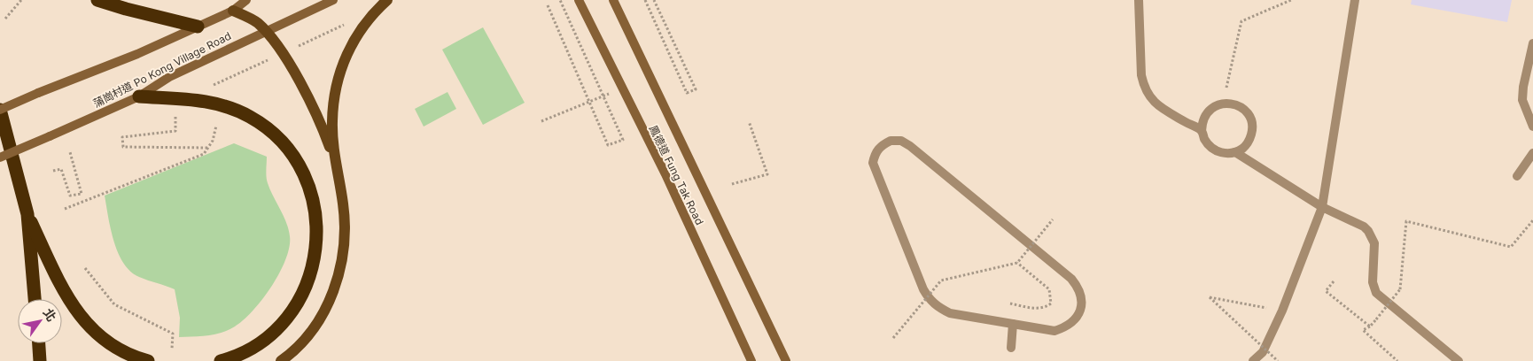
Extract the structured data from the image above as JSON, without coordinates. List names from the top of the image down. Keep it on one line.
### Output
{"streets":{"main road":["蒲崗村道 Po Kong Village Road","鳳德道 Fung Tak Road"]},"north":"top right"}
